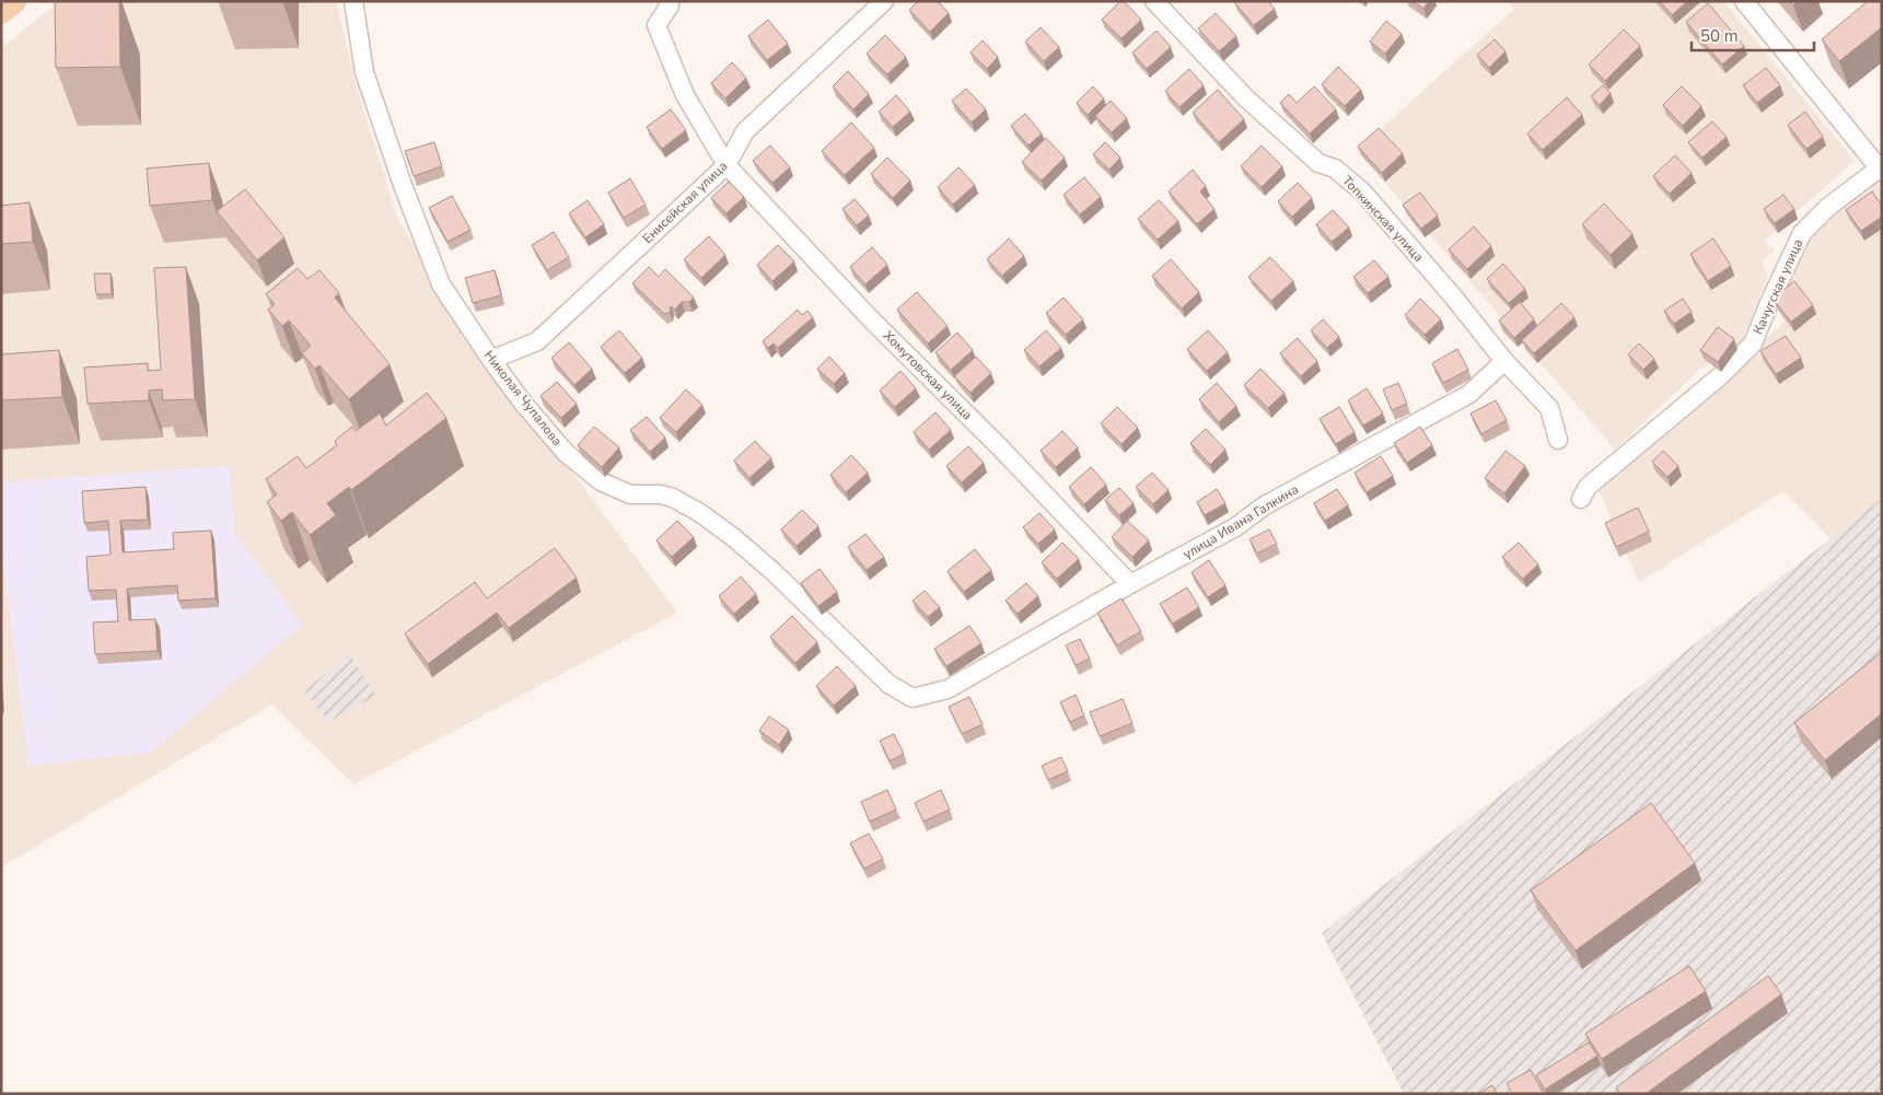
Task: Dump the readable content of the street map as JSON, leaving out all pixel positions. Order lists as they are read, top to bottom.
{
  "streets": {
    "street": [
      "Енисейская улица",
      "Топкинская улица",
      "Качугская улица",
      "Хомутовская улица",
      "Николая Чупалова",
      "улица Ивана Галкина"
    ]
  },
  "crossings": [
    ["Енисейская улица", "Хомутовская улица"],
    ["Енисейская улица", "Николая Чупалова"],
    ["Топкинская улица", "улица Ивана Галкина"],
    ["Хомутовская улица", "улица Ивана Галкина"],
    ["Николая Чупалова", "улица Ивана Галкина"]
  ],
  "scale_bar": "50 m"
}
